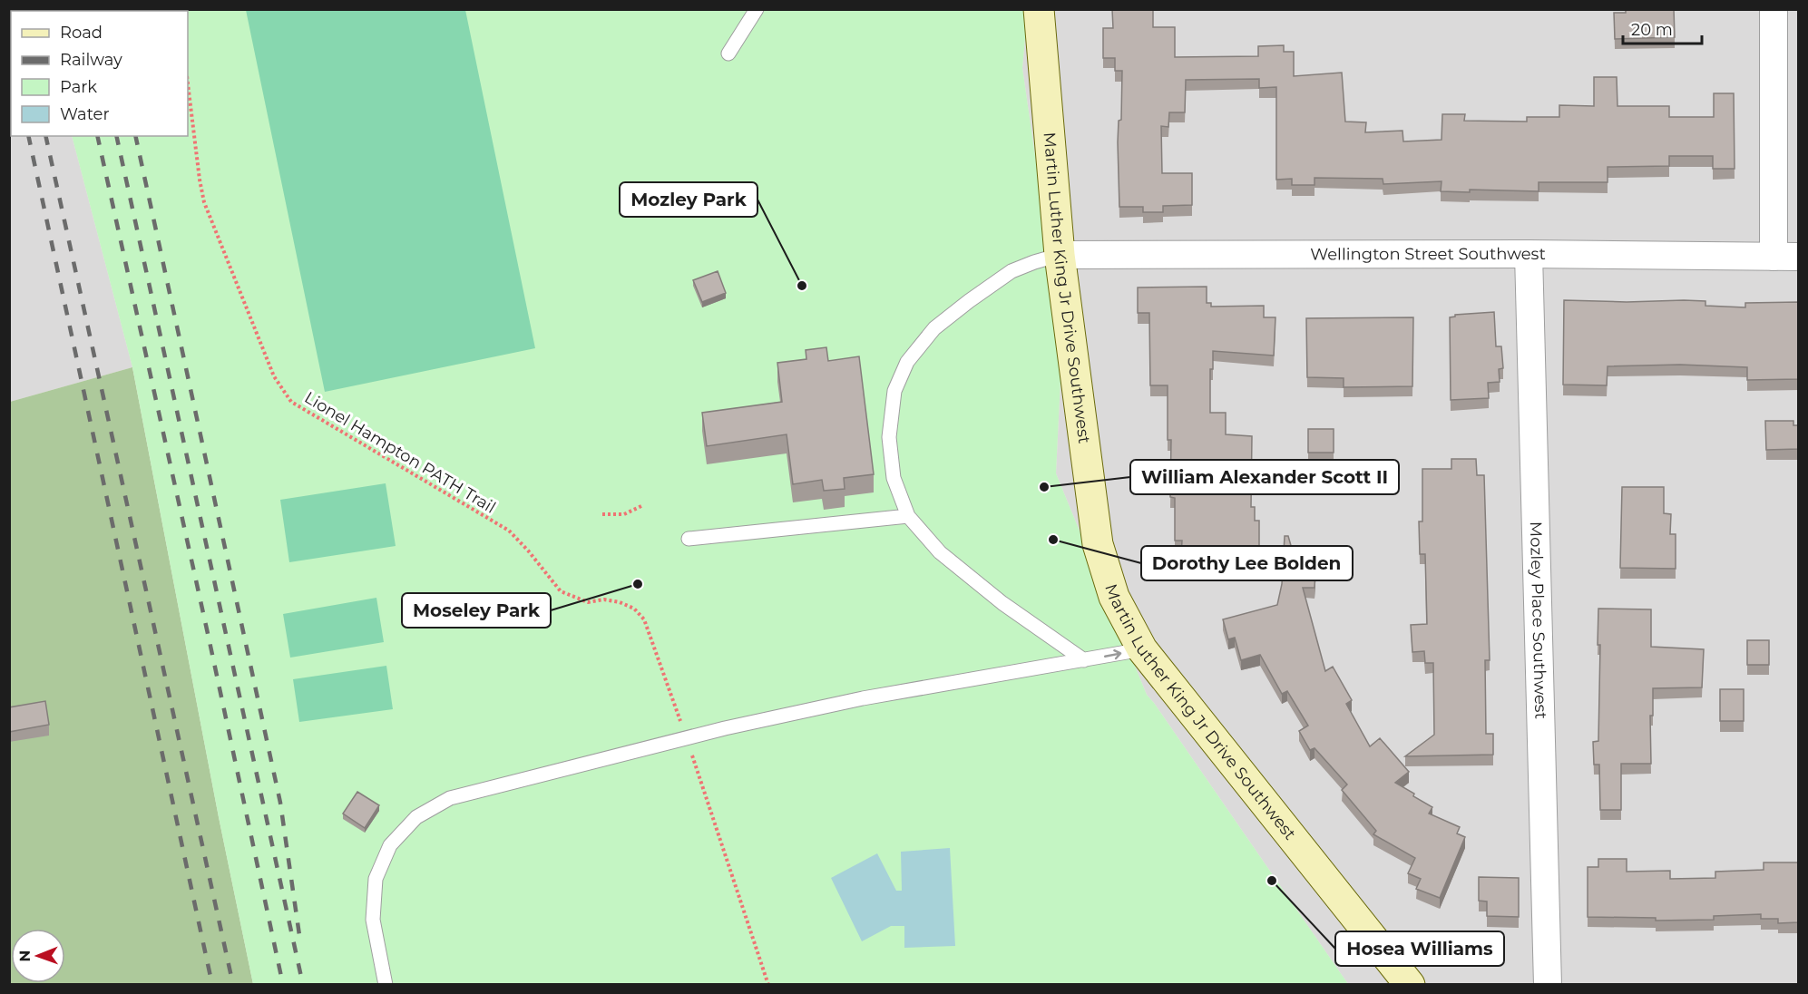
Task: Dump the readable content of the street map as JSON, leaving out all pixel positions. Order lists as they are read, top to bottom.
{
  "streets": {
    "main road": ["Martin Luther King Jr Drive Southwest"],
    "street": ["Wellington Street Southwest", "Mozley Place Southwest"],
    "path": ["Lionel Hampton PATH Trail"]
  },
  "crossings": [
    ["Wellington Street Southwest", "Martin Luther King Jr Drive Southwest"],
    ["Wellington Street Southwest", "Mozley Place Southwest"]
  ],
  "places": [
    "Mozley Park",
    "William Alexander Scott II",
    "Dorothy Lee Bolden",
    "Moseley Park",
    "Hosea Williams"
  ],
  "legend": [
    "Road",
    "Railway",
    "Park",
    "Water"
  ],
  "scale_bar": "20 m",
  "north": "left"
}
